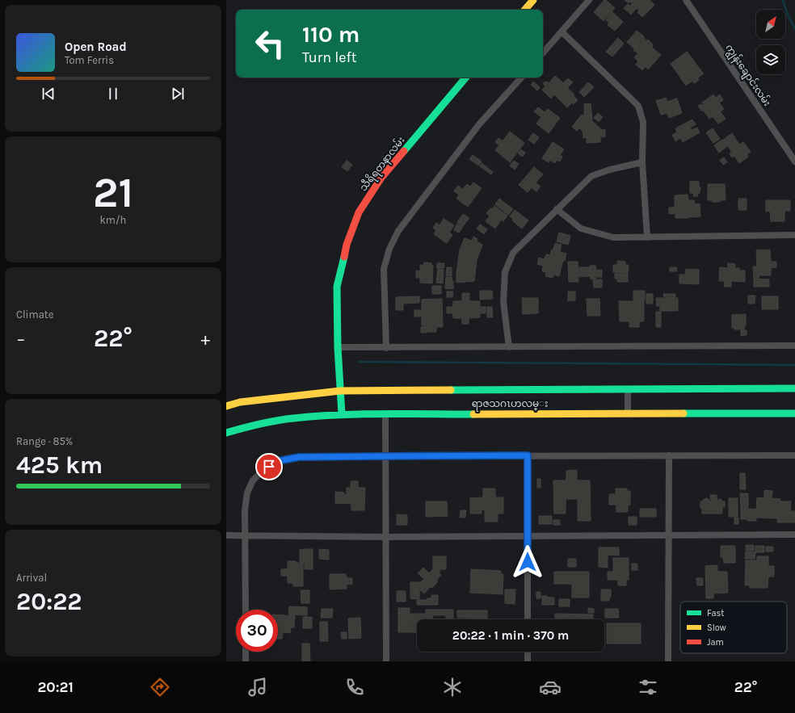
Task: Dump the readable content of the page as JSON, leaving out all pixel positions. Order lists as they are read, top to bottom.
{
  "streets": {
    "main road": ["သီရိရတနာလမ်း", "ရာဇသဂၤဟလမ္း"],
    "street": ["ကျွန်းချောင်းလမ်း"]
  },
  "crossings": [
    ["သီရိရတနာလမ်း", "ရာဇသဂၤဟလမ္း"]
  ],
  "legend": ["Fast", "Slow", "Jam"],
  "north": "top right",
  "page": {
    "turn": ["110 m", "Turn left"],
    "song": ["Open Road", "Tom Ferris"],
    "tile": [
      ["21", "km/h"],
      "Climate",
      ["Range · 85%", "425 km"],
      ["Arrival", "20:22"]
    ],
    "heat": ["−", "22°", "+"],
    "limit": "30",
    "trip": "20:22 · 1 min · 370 m",
    "tabs": ["20:21", "22°"]
  }
}
